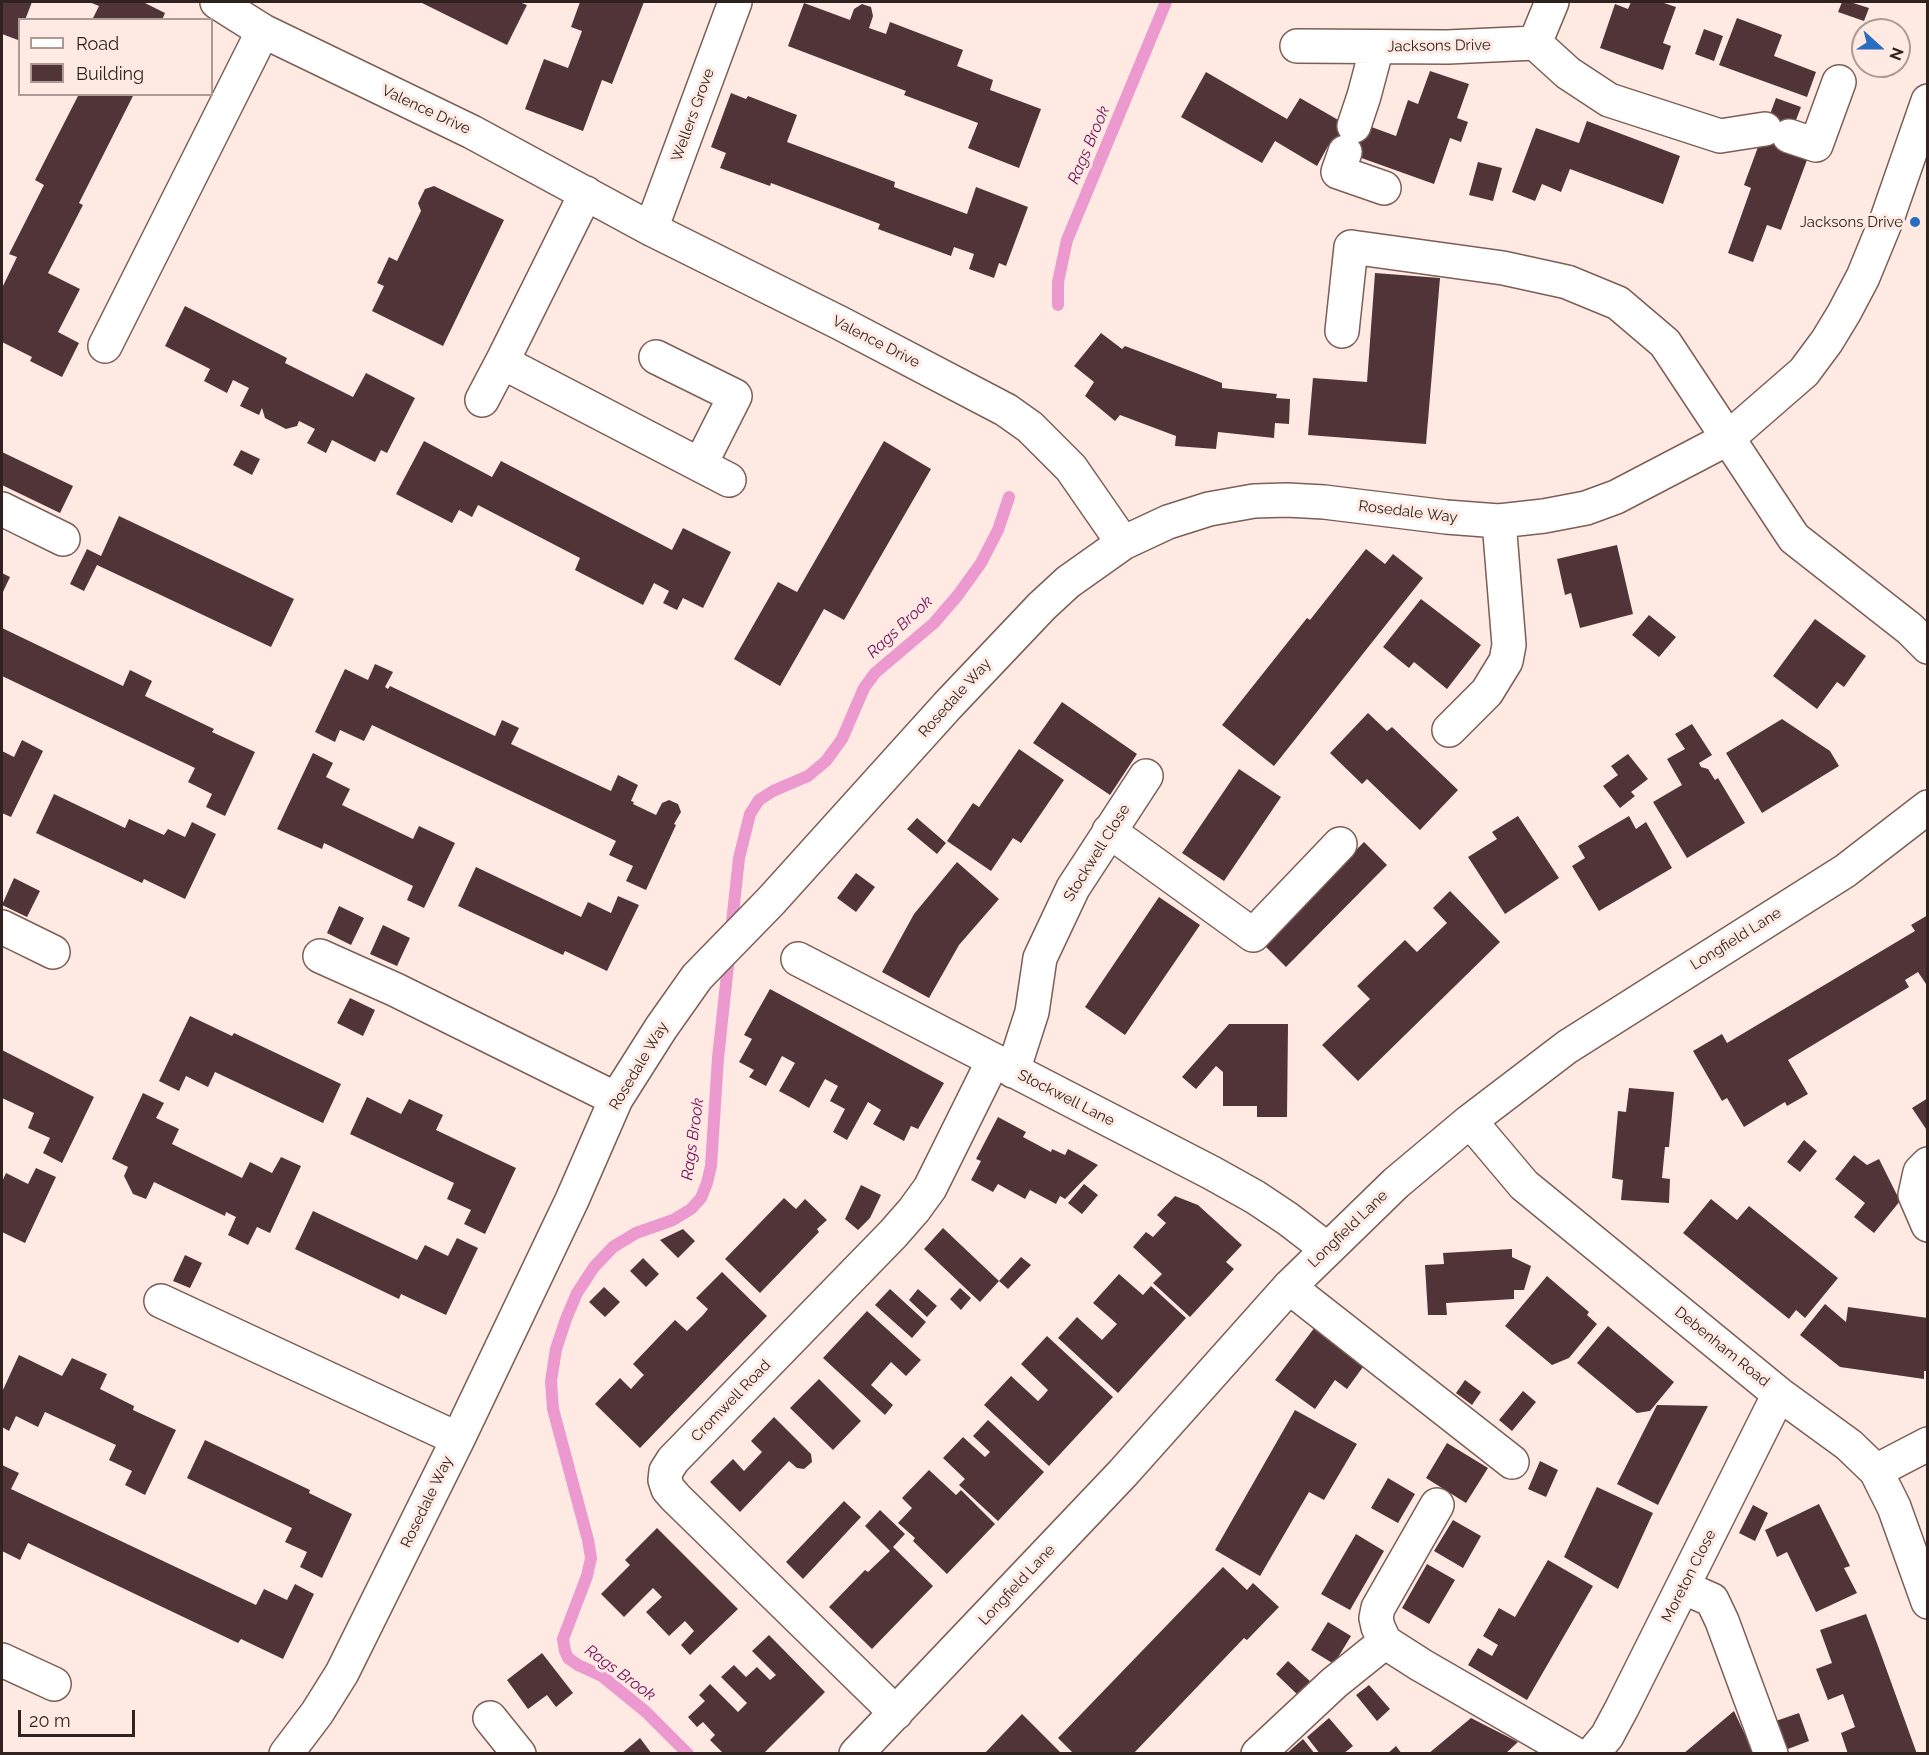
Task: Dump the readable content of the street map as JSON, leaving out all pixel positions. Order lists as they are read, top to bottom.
{
  "streets": {
    "street": [
      "Jacksons Drive",
      "Valence Drive",
      "Wellers Grove",
      "Rosedale Way",
      "Stockwell Close",
      "Longfield Lane",
      "Stockwell Lane",
      "Debenham Road",
      "Cromwell Road",
      "Moreton Close"
    ]
  },
  "crossings": [
    ["Valence Drive", "Wellers Grove"],
    ["Valence Drive", "Rosedale Way"],
    ["Stockwell Close", "Stockwell Lane"],
    ["Stockwell Close", "Cromwell Road"],
    ["Longfield Lane", "Stockwell Lane"],
    ["Longfield Lane", "Debenham Road"],
    ["Longfield Lane", "Cromwell Road"],
    ["Stockwell Lane", "Cromwell Road"],
    ["Debenham Road", "Moreton Close"]
  ],
  "water": ["Rags Brook"],
  "places": ["Jacksons Drive"],
  "legend": ["Road", "Building"],
  "scale_bar": "20 m",
  "north": "right"
}
